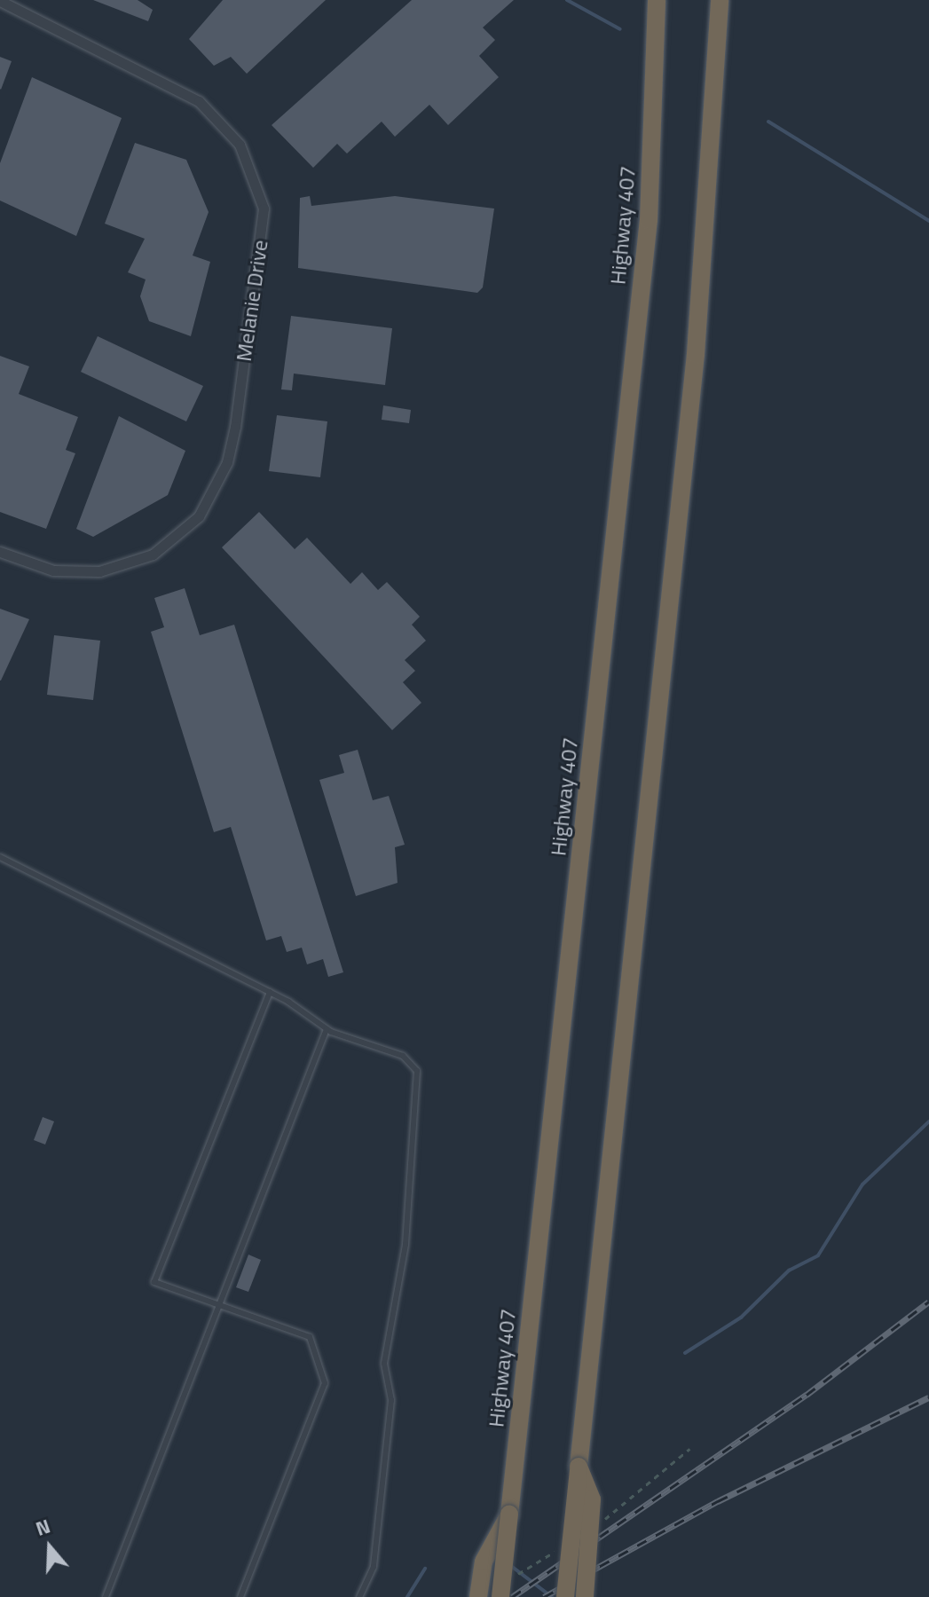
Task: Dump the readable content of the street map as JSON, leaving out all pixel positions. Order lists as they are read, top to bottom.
{
  "streets": {
    "highway": ["Highway 407"],
    "street": ["Melanie Drive"]
  },
  "north": "top"
}
